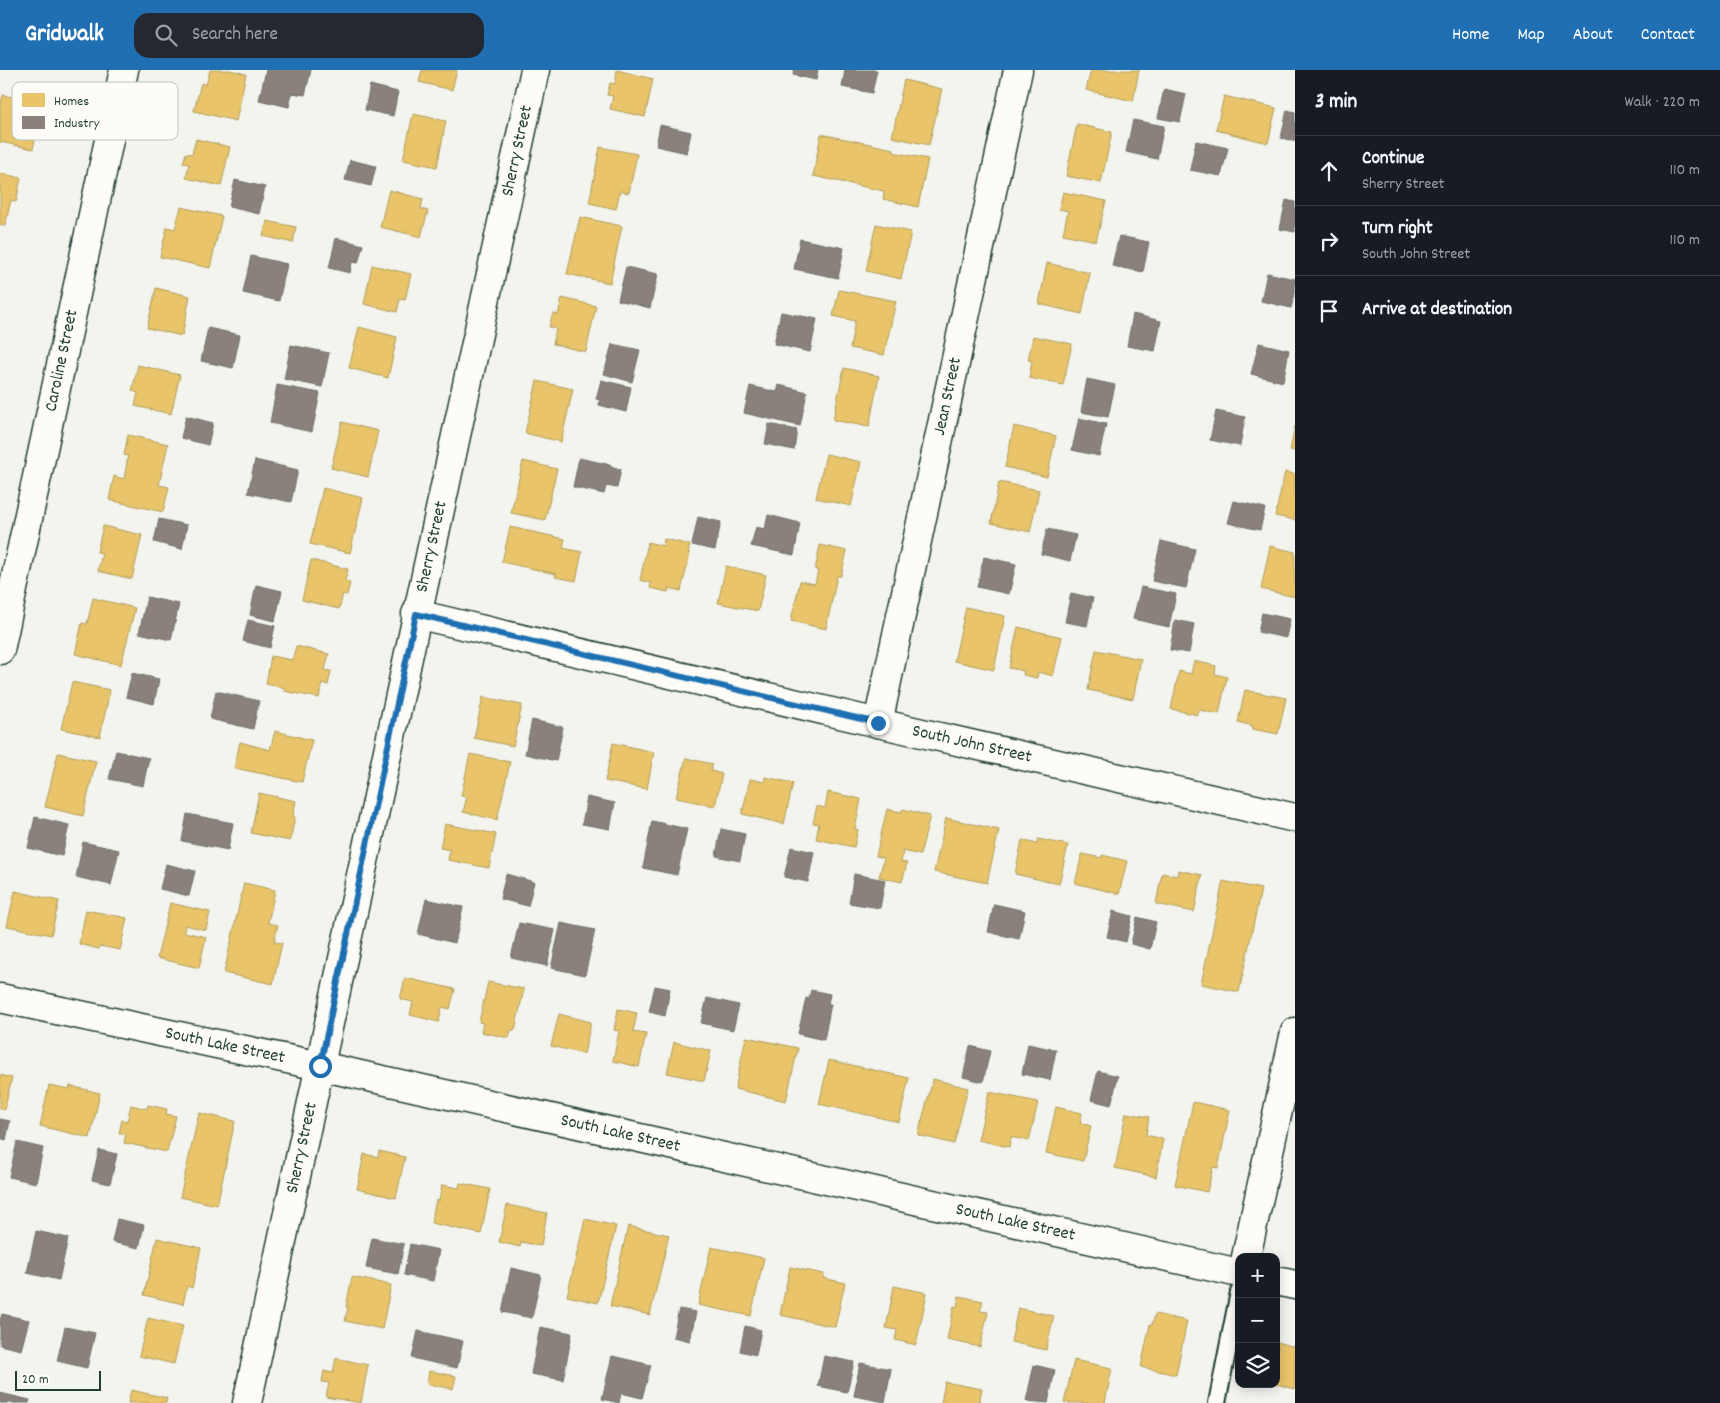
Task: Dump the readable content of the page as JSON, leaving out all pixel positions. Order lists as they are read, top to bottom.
{
  "streets": {
    "street": [
      "Sherry Street",
      "Caroline Street",
      "Jean Street",
      "South John Street",
      "South Lake Street"
    ]
  },
  "crossings": [
    ["Sherry Street", "South John Street"],
    ["Sherry Street", "South Lake Street"],
    ["Jean Street", "South John Street"]
  ],
  "legend": ["Homes", "Industry"],
  "scale_bar": "20 m",
  "page": {
    "header": "Gridwalk",
    "search": "Search here",
    "nav": [
      "Home",
      "Map",
      "About",
      "Contact"
    ],
    "heading": ["3 min", "Walk · 220 m"],
    "list": [
      ["Continue", "Sherry Street", "110 m"],
      ["Turn right", "South John Street", "110 m"],
      "Arrive at destination"
    ],
    "map_buttons": ["+", "−"],
    "scale": "20 m"
  }
}
